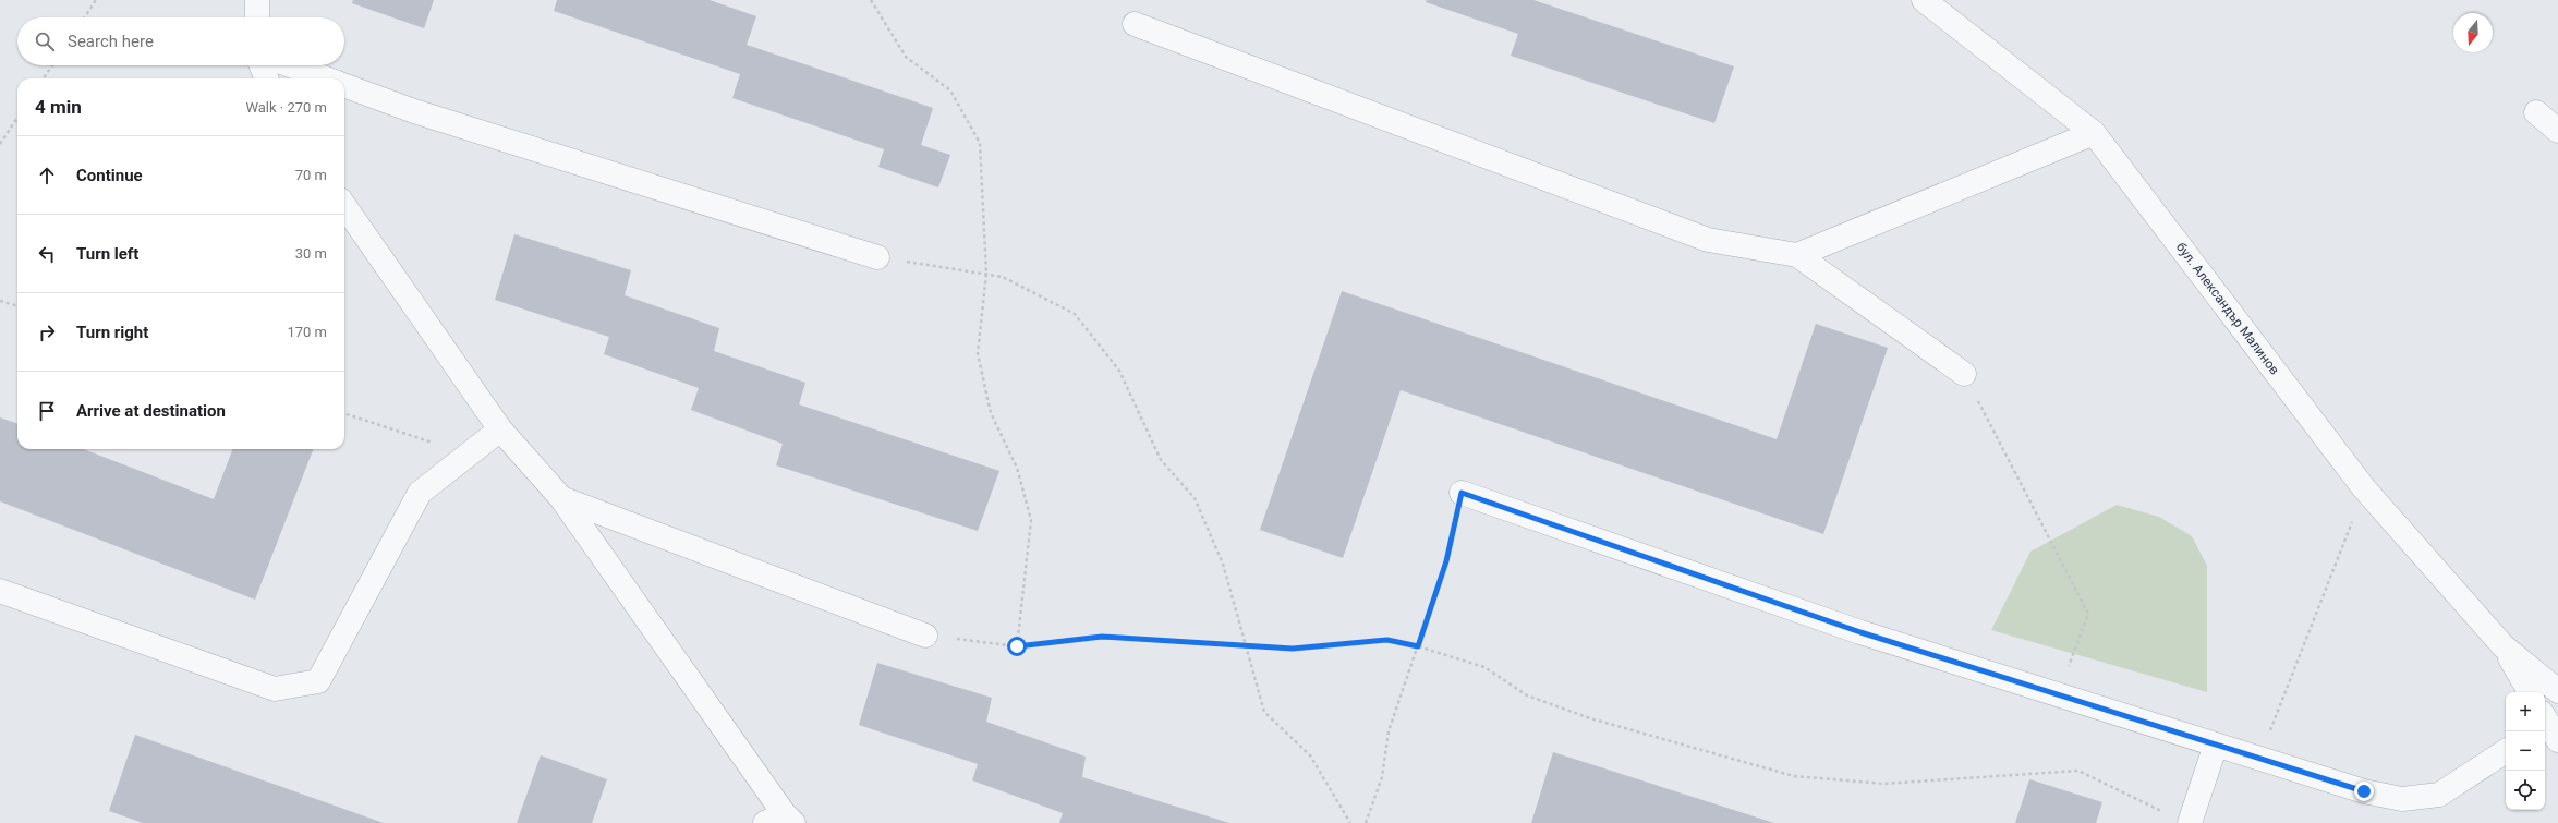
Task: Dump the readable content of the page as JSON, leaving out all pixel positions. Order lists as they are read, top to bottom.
{
  "streets": {
    "street": ["бул. Александър Малинов"]
  },
  "north": "bottom",
  "page": {
    "search": "Search here",
    "heading": ["4 min", "Walk · 270 m"],
    "list": [
      ["Continue", "70 m"],
      ["Turn left", "30 m"],
      ["Turn right", "170 m"],
      "Arrive at destination"
    ],
    "map_buttons": ["+", "−"]
  }
}
